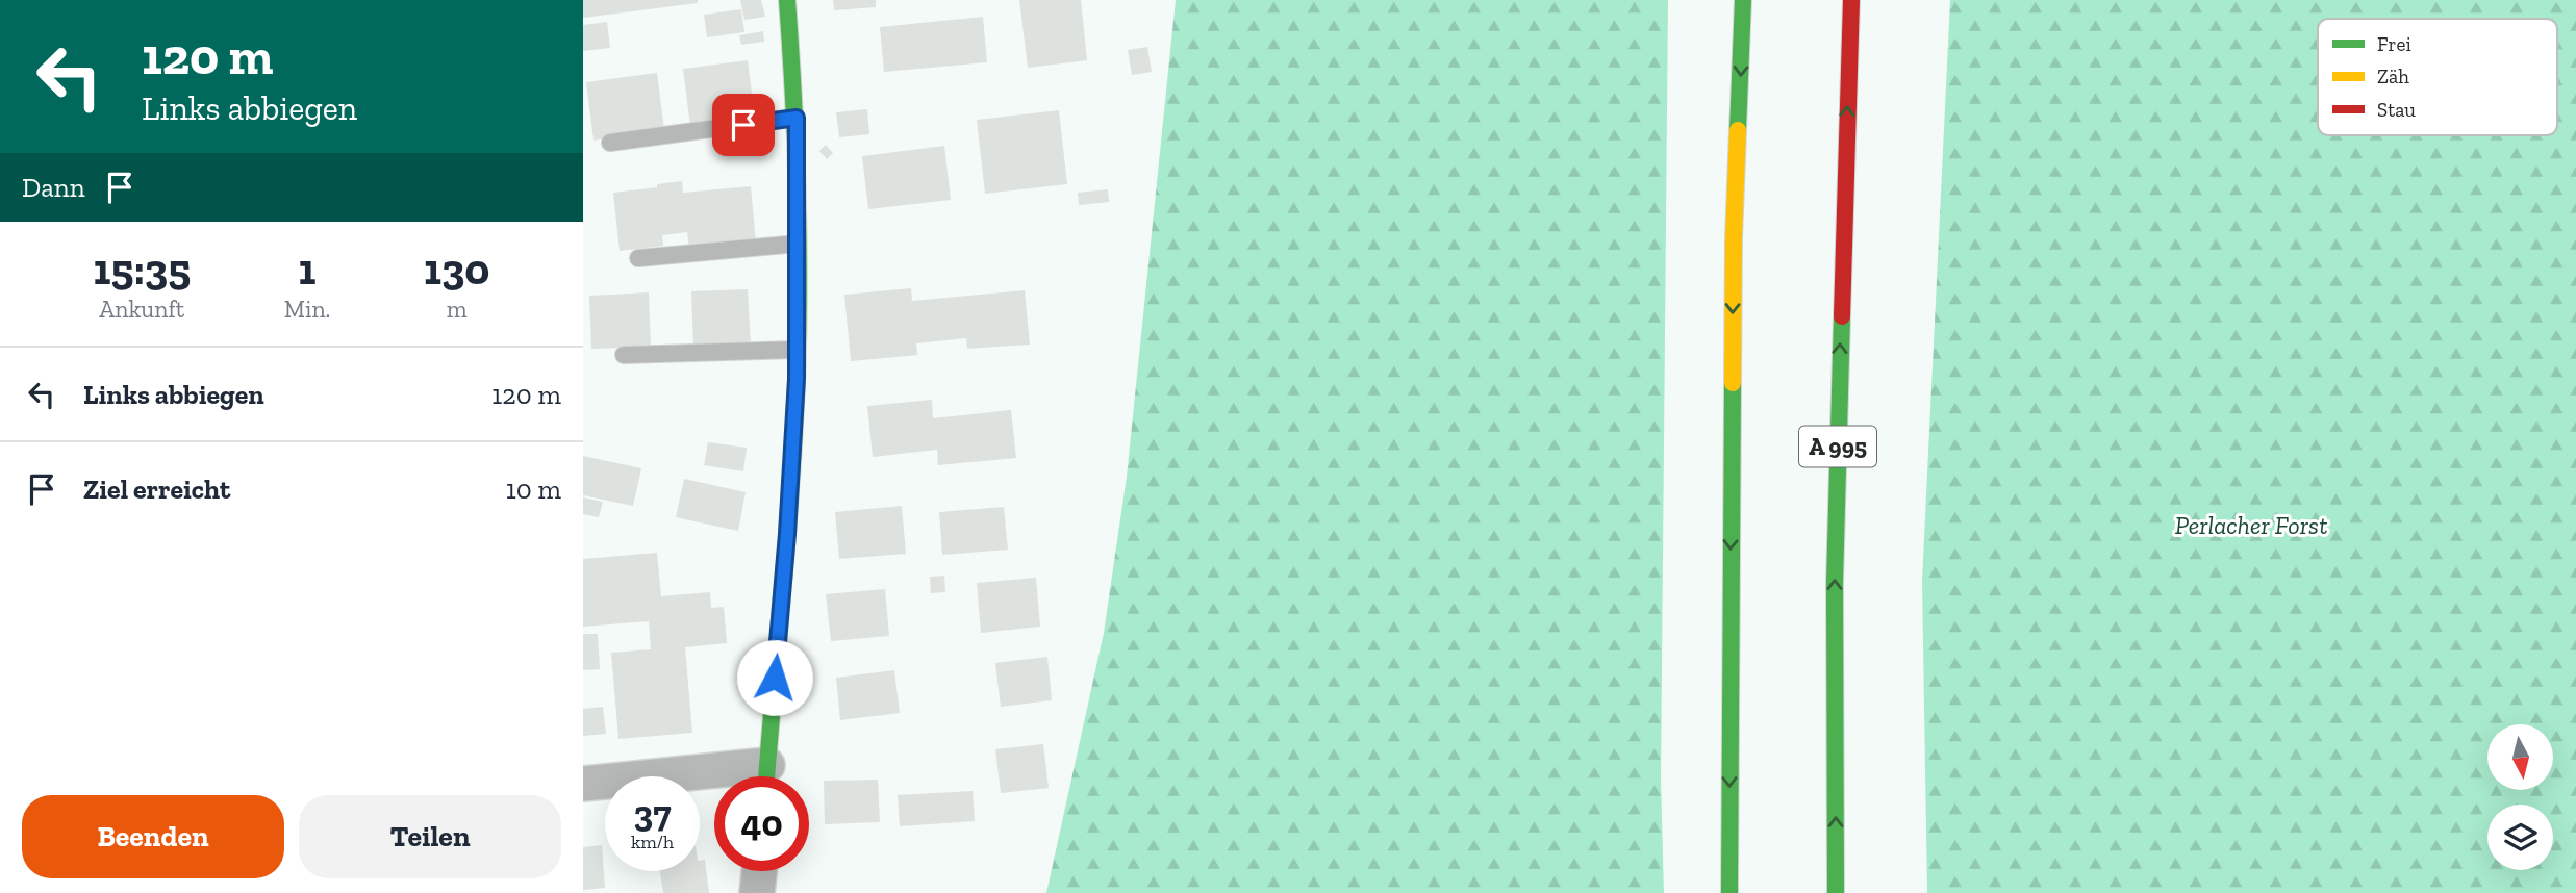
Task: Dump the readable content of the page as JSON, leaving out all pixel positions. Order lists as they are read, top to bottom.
{
  "streets": {
    "main road": ["A 995"]
  },
  "parks": ["Perlacher Forst"],
  "legend": ["Frei", "Zäh", "Stau"],
  "north": "bottom",
  "page": {
    "turn": ["120 m", "Links abbiegen"],
    "then": "Dann",
    "eta": [
      "15:35",
      "Ankunft",
      "1",
      "Min.",
      "130",
      "m"
    ],
    "list": [
      {
        "name": "Links abbiegen",
        "value": "120 m"
      },
      {
        "name": "Ziel erreicht",
        "value": "10 m"
      }
    ],
    "speed": "37 km/h",
    "limit": "40",
    "buttons": ["Beenden", "Teilen"]
  }
}
